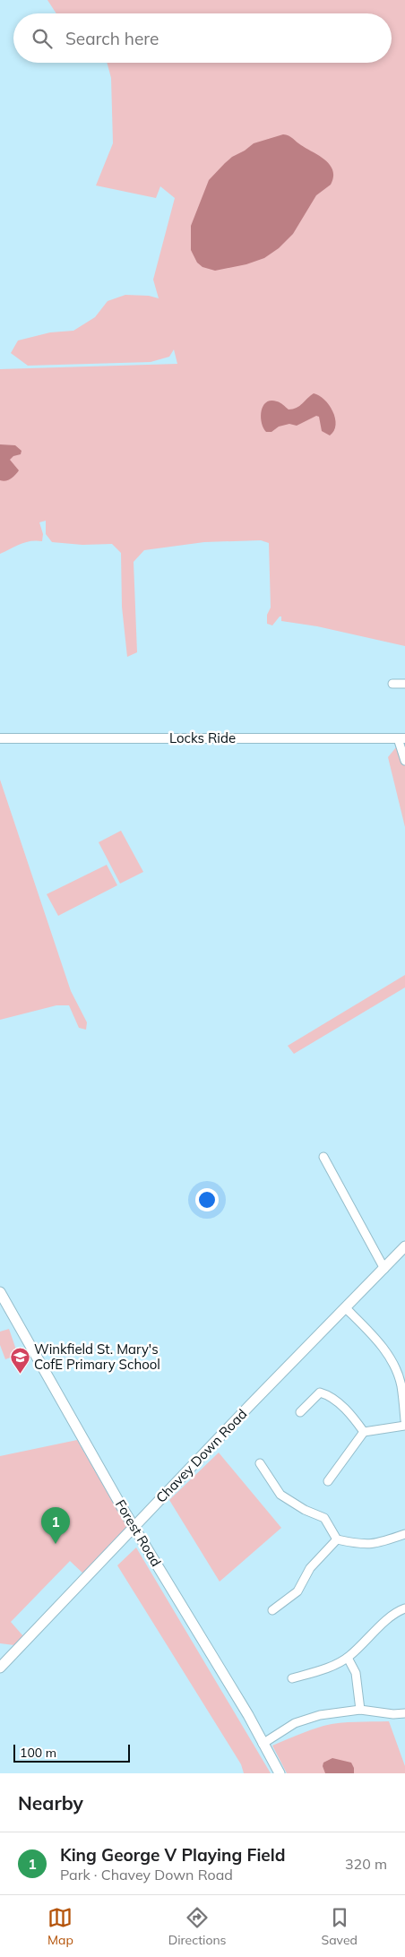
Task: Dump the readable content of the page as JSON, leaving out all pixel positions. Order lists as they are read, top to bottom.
{
  "streets": {
    "main road": ["Chavey Down Road", "Forest Road"],
    "street": ["Locks Ride"]
  },
  "crossings": [
    ["Chavey Down Road", "Forest Road"]
  ],
  "places": {
    "school or university": ["Winkfield St. Mary's CofE Primary School"]
  },
  "scale_bar": "100 m",
  "page": {
    "search": "Search here",
    "pins": "1",
    "scale": "100 m",
    "heading": "Nearby",
    "list": [
      {
        "mark": "1",
        "name": "King George V Playing Field",
        "note": "Park · Chavey Down Road",
        "value": "320 m"
      }
    ],
    "nav": ["Map", "Directions", "Saved"]
  }
}
